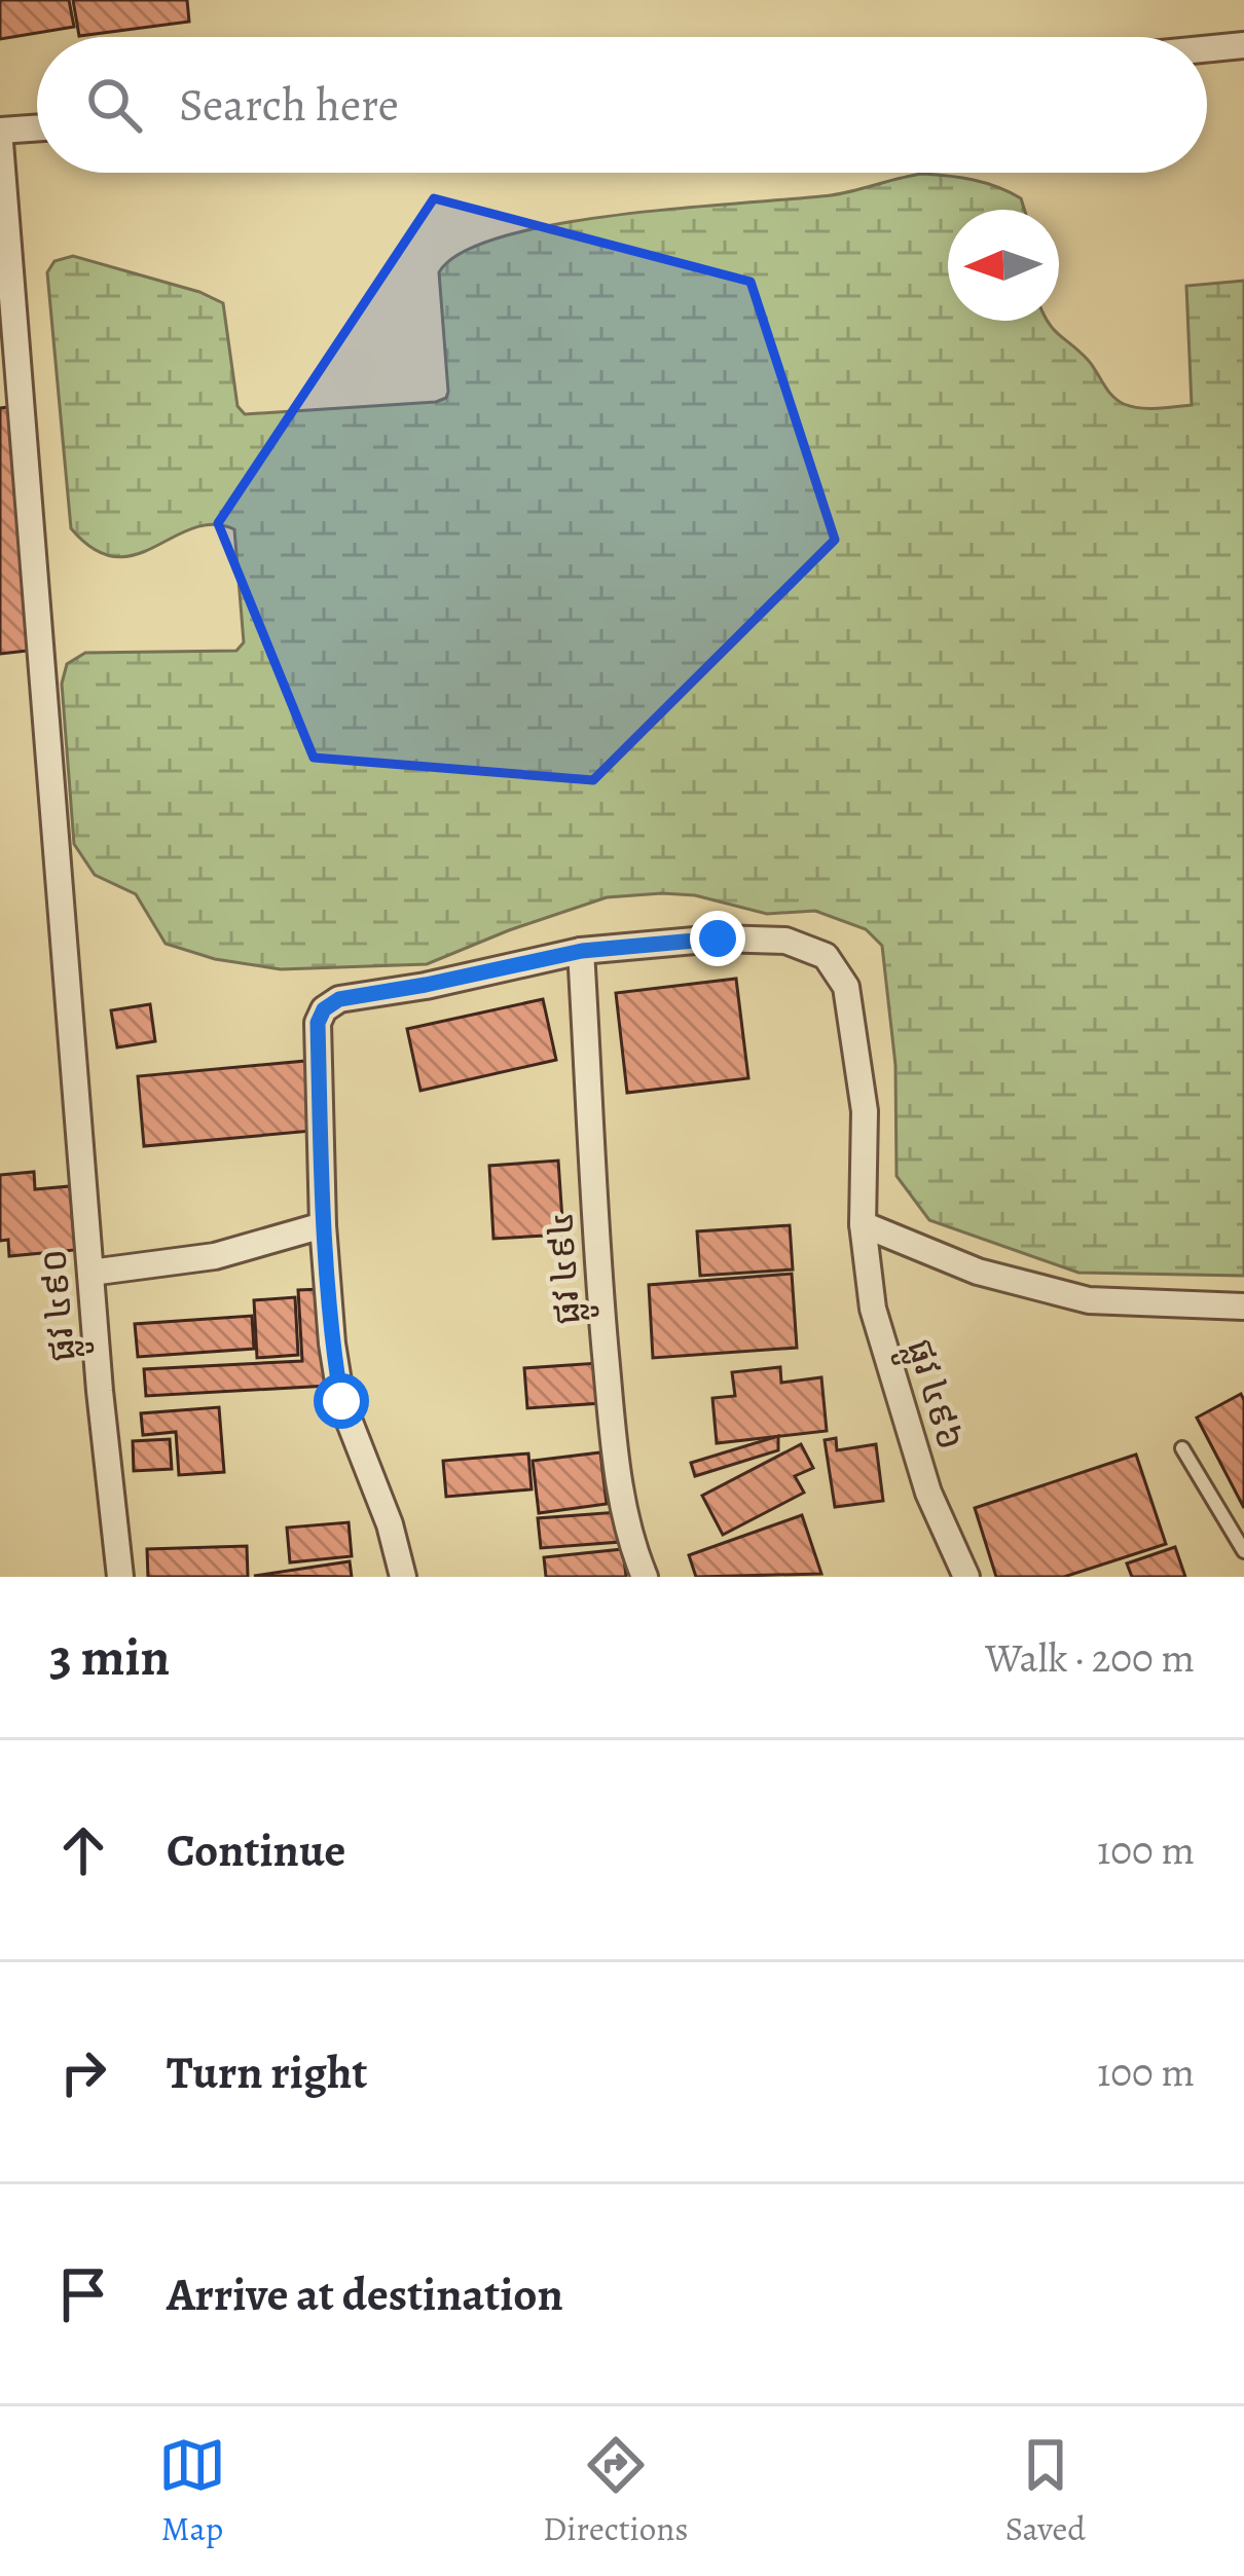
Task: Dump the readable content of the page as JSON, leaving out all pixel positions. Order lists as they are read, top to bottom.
{
  "streets": {
    "street": ["ផ្លូវ ៤៩៤", "ផ្លូវ ៤៩០", "ផ្លូវ ៤៩៦"]
  },
  "crossings": [
    ["ផ្លូវ ៤៩៤", "ផ្លូវ ៤៩៦"]
  ],
  "north": "left",
  "page": {
    "search": "Search here",
    "heading": ["3 min", "Walk · 200 m"],
    "list": [
      ["Continue", "100 m"],
      ["Turn right", "100 m"],
      "Arrive at destination"
    ],
    "nav": ["Map", "Directions", "Saved"]
  }
}
